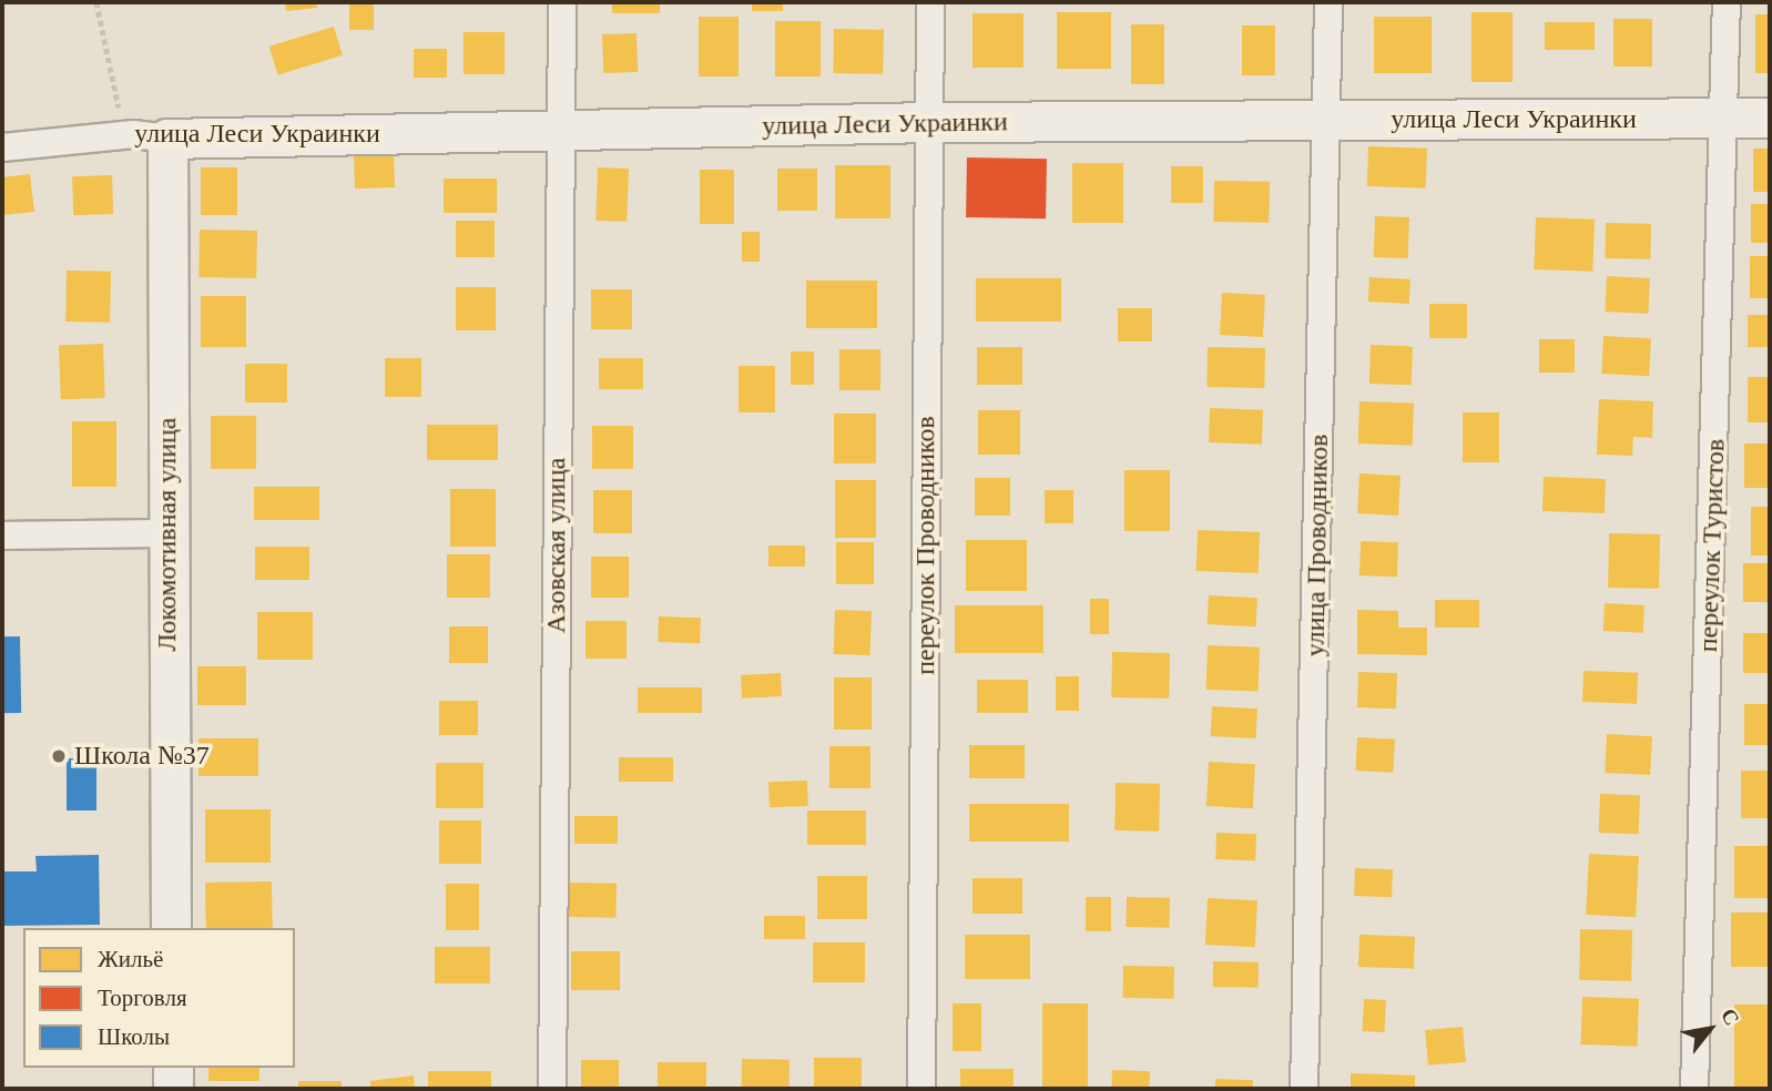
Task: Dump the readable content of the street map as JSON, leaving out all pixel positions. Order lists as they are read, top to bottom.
{
  "streets": {
    "main road": ["улица Леси Украинки", "Локомотивная улица"],
    "street": [
      "Азовская улица",
      "переулок Проводников",
      "улица Проводников",
      "переулок Туристов"
    ]
  },
  "crossings": [
    ["улица Леси Украинки", "Локомотивная улица"],
    ["улица Леси Украинки", "Азовская улица"],
    ["улица Леси Украинки", "переулок Проводников"],
    ["улица Леси Украинки", "улица Проводников"],
    ["улица Леси Украинки", "переулок Туристов"]
  ],
  "places": ["Школа №37"],
  "legend": ["Жильё", "Торговля", "Школы"],
  "north": "top right"
}
